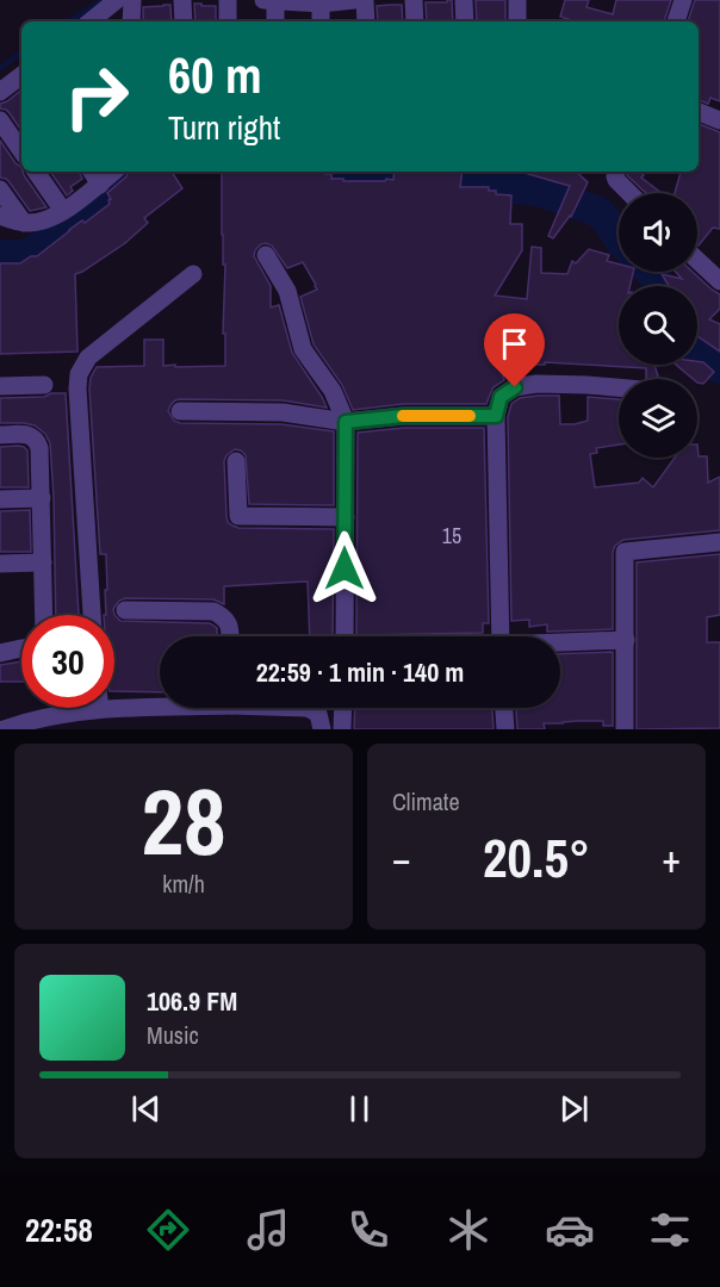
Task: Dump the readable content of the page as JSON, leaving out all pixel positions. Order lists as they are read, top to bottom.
{
  "house_numbers": ["15"],
  "page": {
    "turn": ["60 m", "Turn right"],
    "limit": "30",
    "trip": "22:59 · 1 min · 140 m",
    "tile": [
      ["28", "km/h"],
      "Climate"
    ],
    "heat": ["−", "20.5°", "+"],
    "song": ["106.9 FM", "Music"],
    "tabs": "22:58"
  }
}
